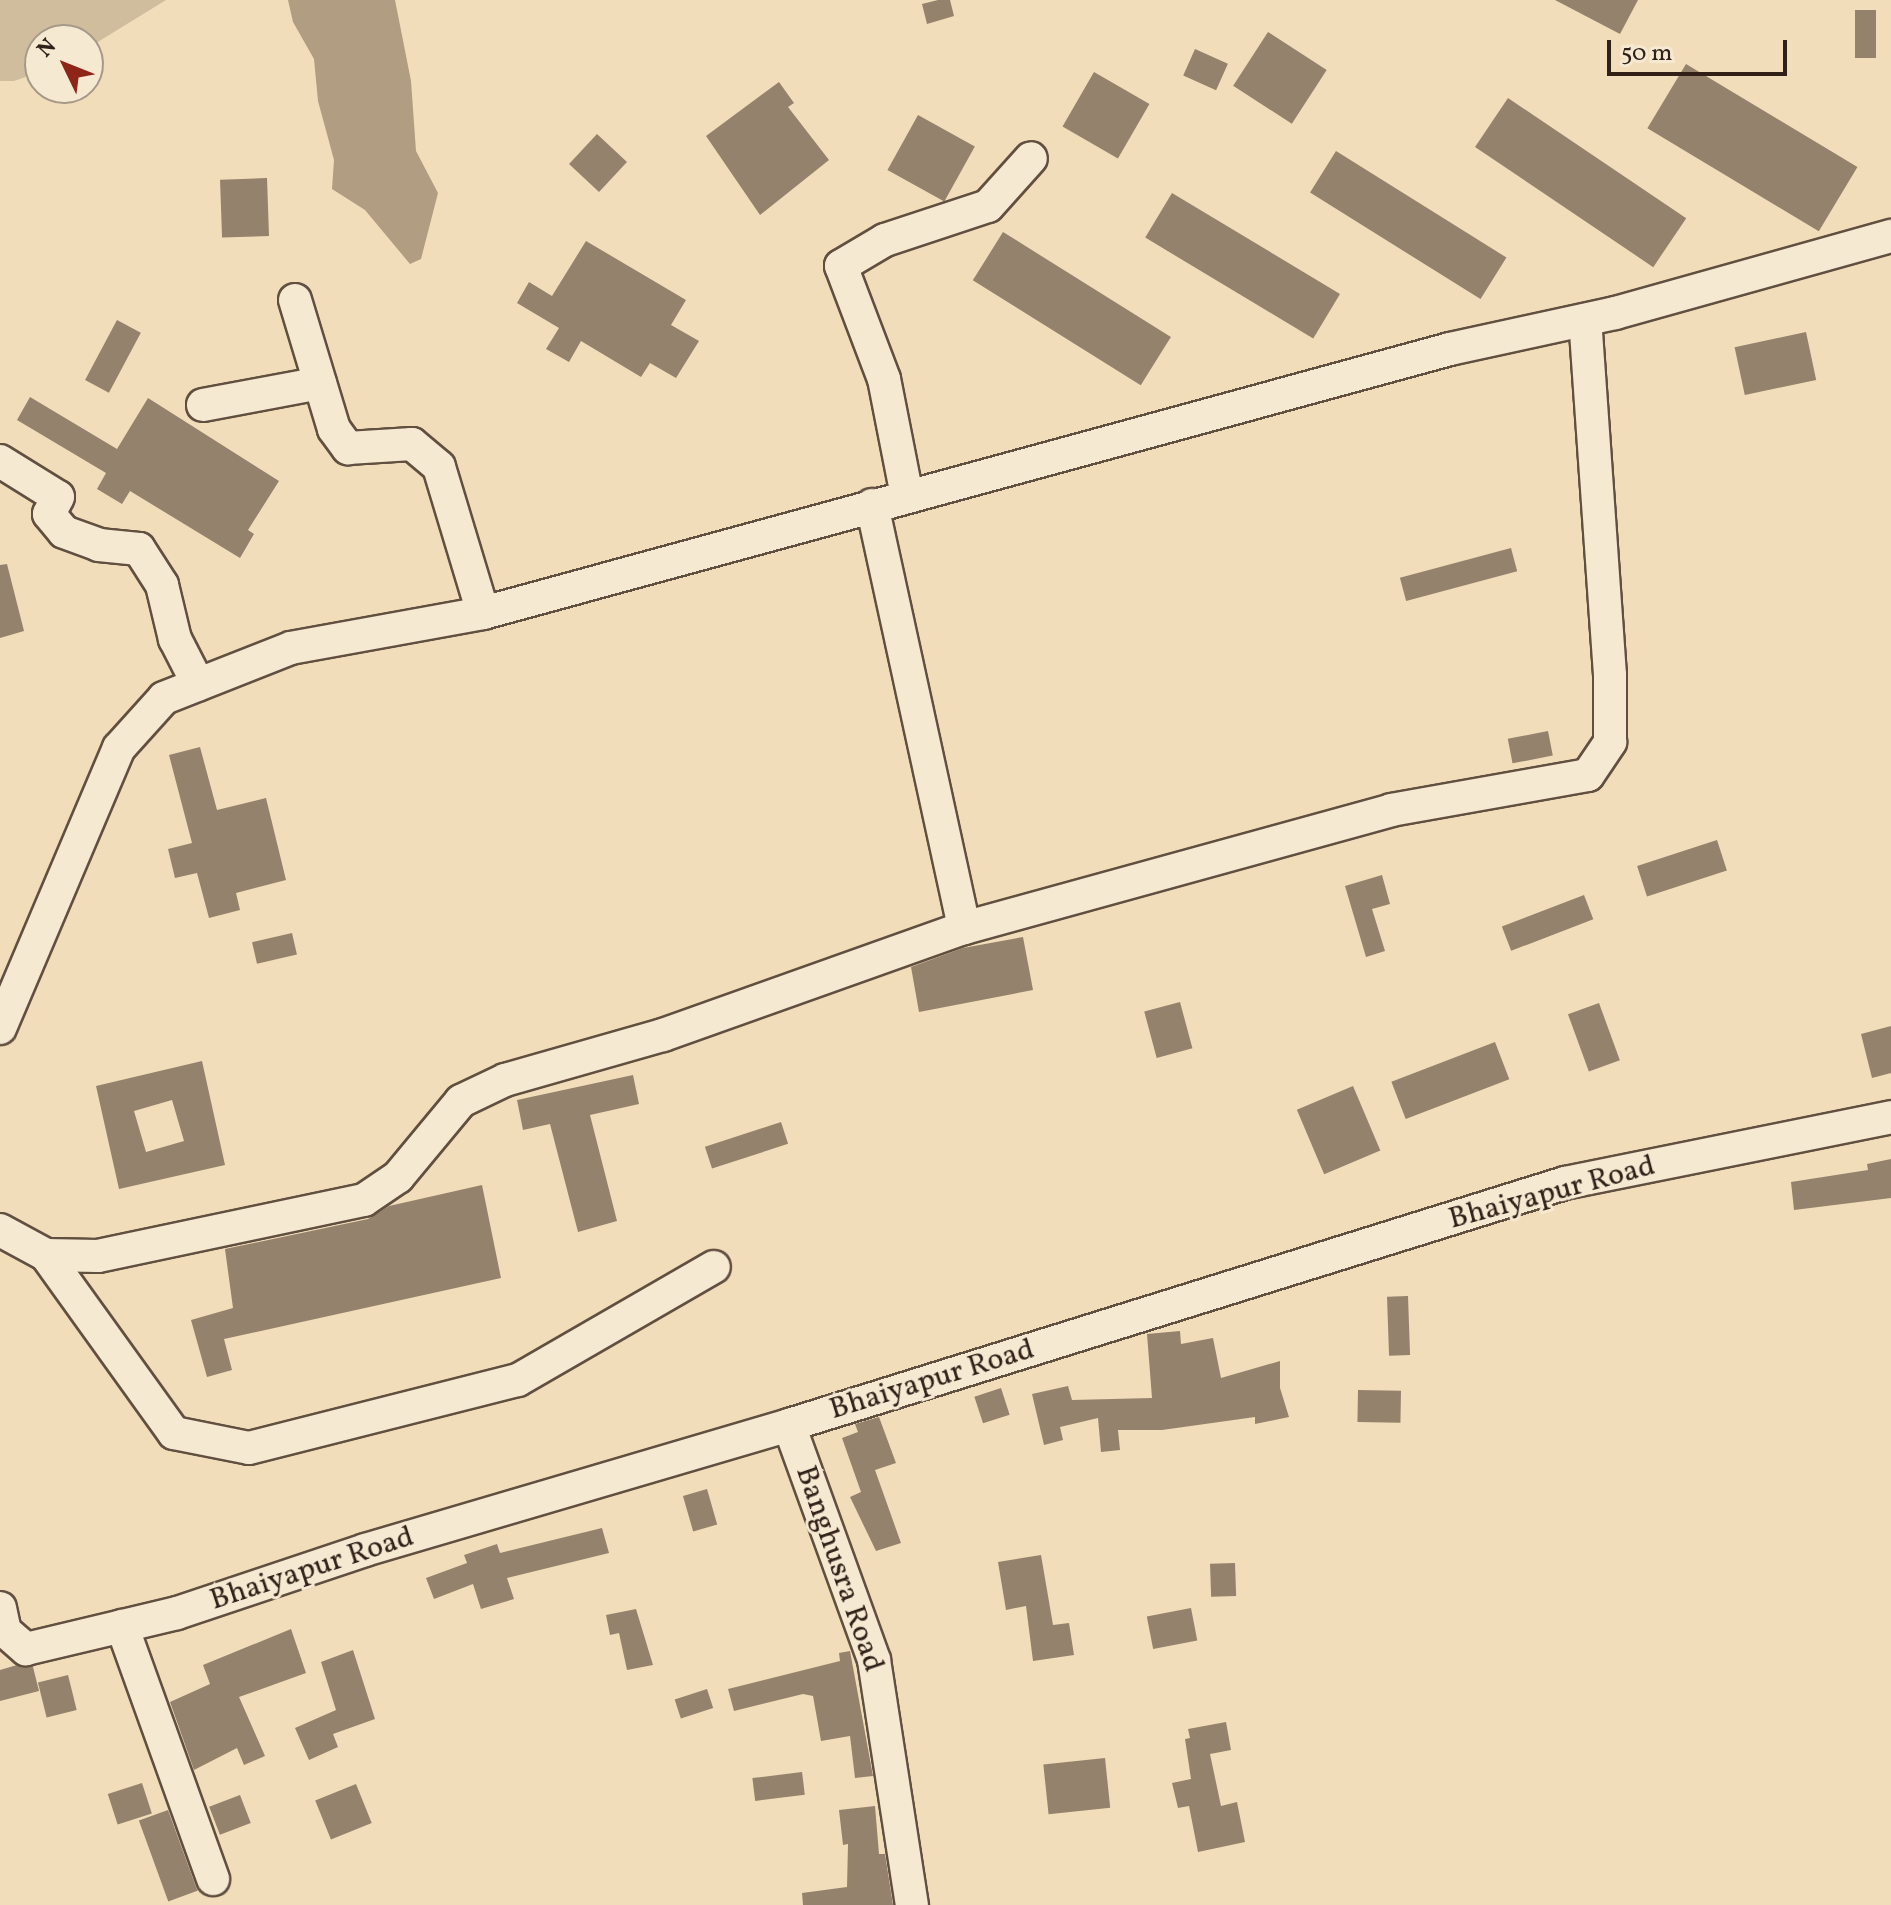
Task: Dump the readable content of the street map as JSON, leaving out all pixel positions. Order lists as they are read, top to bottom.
{
  "streets": {
    "street": ["Bhaiyapur Road", "Banghusra Road"]
  },
  "crossings": [
    ["Bhaiyapur Road", "Banghusra Road"]
  ],
  "scale_bar": "50 m",
  "north": "top left"
}
